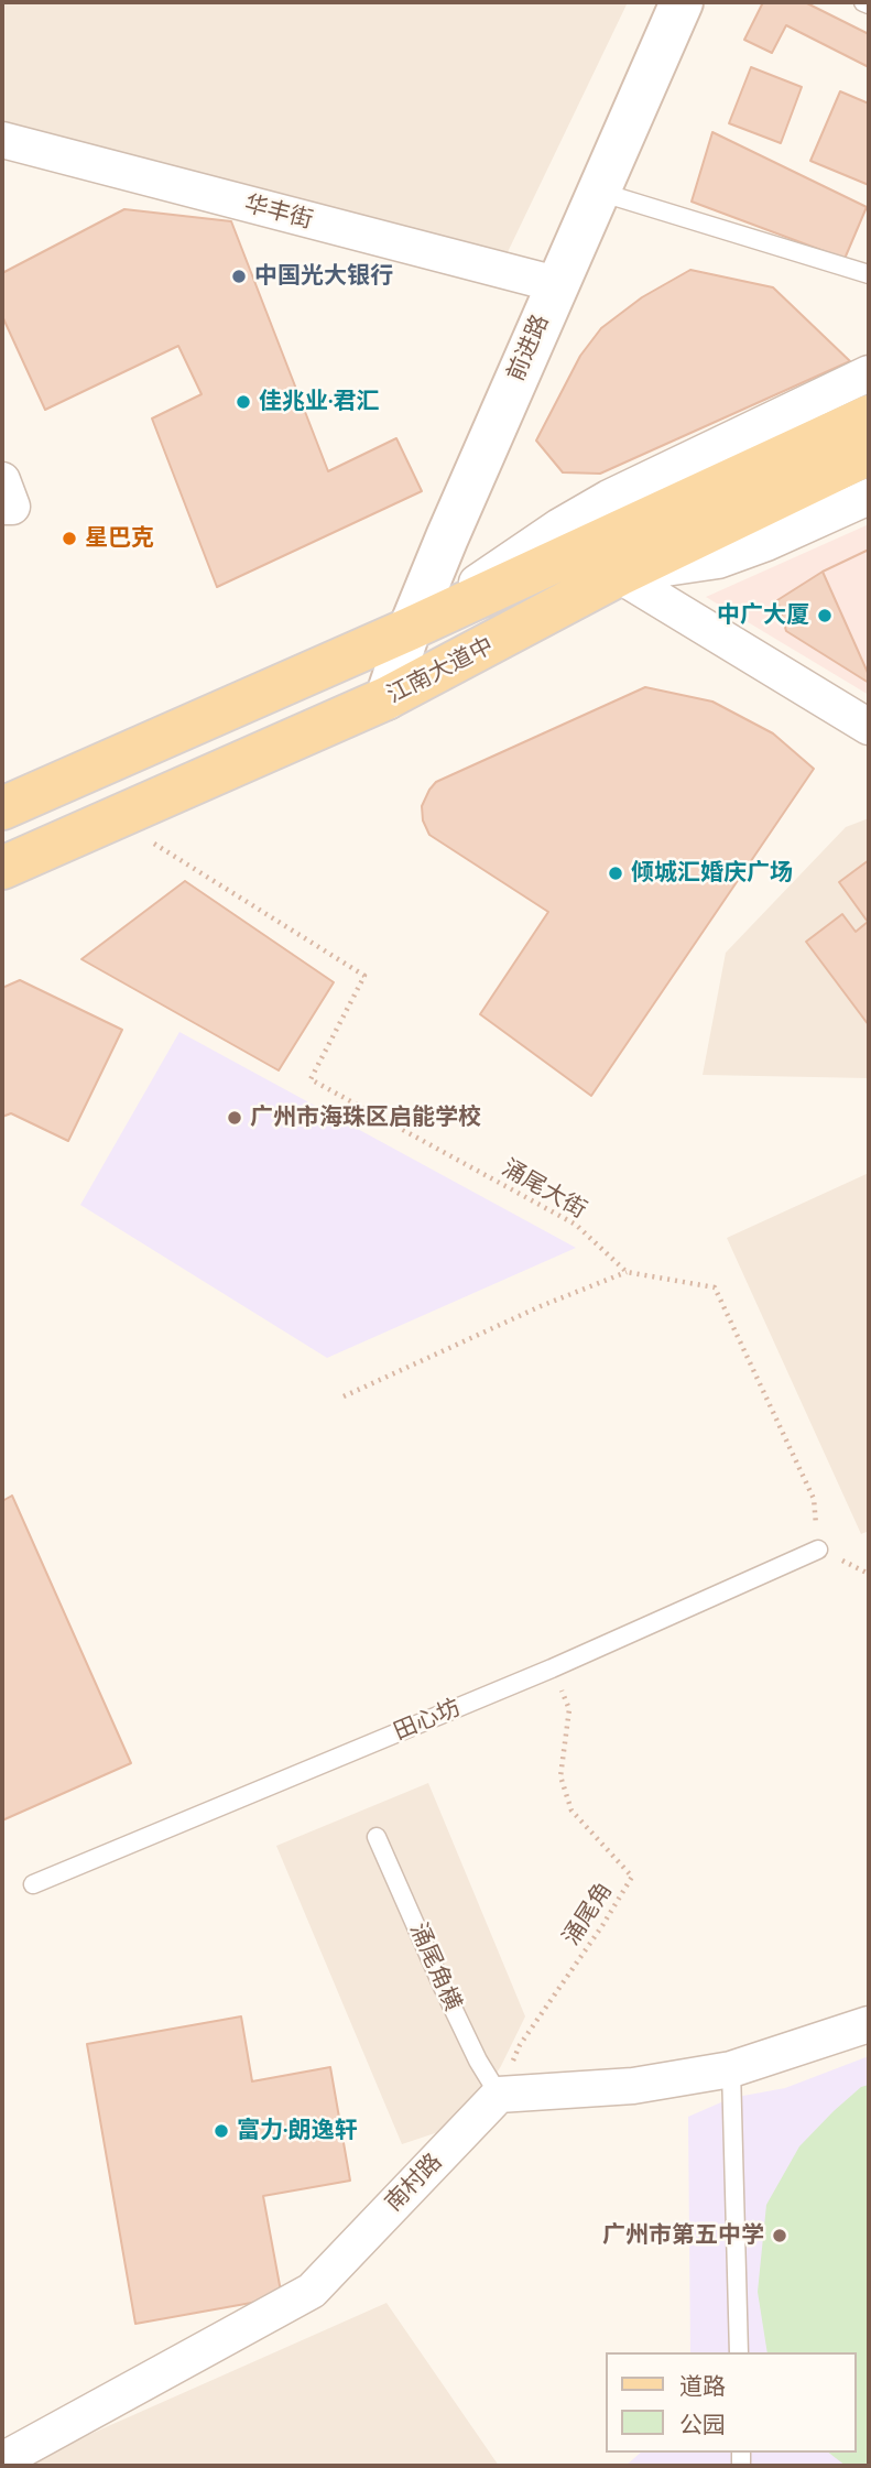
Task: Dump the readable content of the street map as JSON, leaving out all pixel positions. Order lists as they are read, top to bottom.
{
  "streets": {
    "main road": ["前进路", "江南大道中"],
    "street": ["华丰街", "南村路"],
    "lane": ["田心坊", "涌尾角横"],
    "path": ["涌尾大街", "涌尾角"]
  },
  "crossings": [
    ["华丰街", "前进路"],
    ["前进路", "江南大道中"],
    ["江南大道中", "涌尾大街"],
    ["田心坊", "涌尾角"],
    ["涌尾角", "涌尾角横"],
    ["涌尾角", "南村路"],
    ["涌尾角横", "南村路"]
  ],
  "places": [
    "中国光大银行",
    "佳兆业·君汇",
    "星巴克",
    "中广大厦",
    "倾城汇婚庆广场",
    "广州市海珠区启能学校",
    "富力·朗逸轩",
    "广州市第五中学"
  ],
  "legend": ["道路", "公园"]
}
